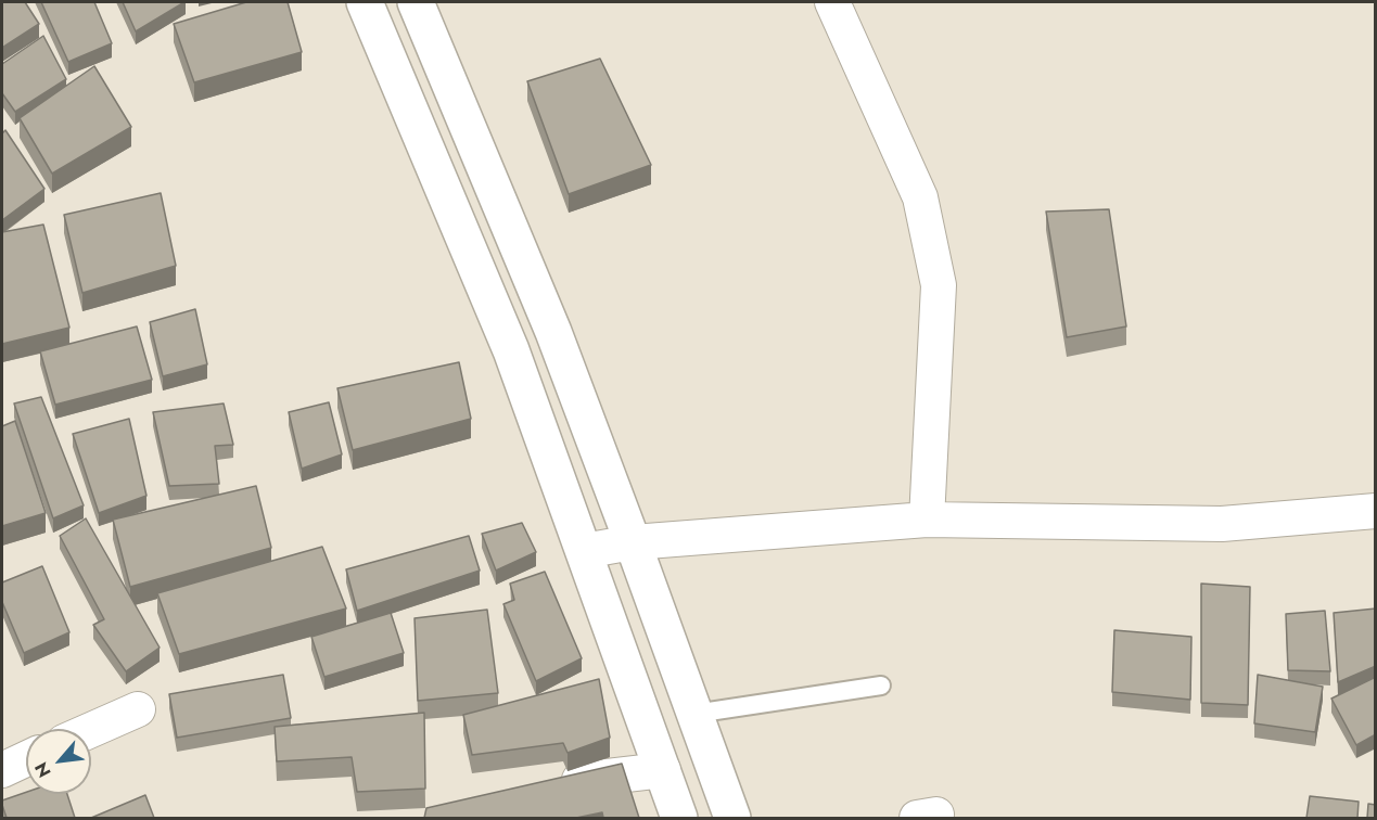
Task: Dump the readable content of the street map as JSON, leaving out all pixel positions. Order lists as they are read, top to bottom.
{
  "north": "bottom left"
}
